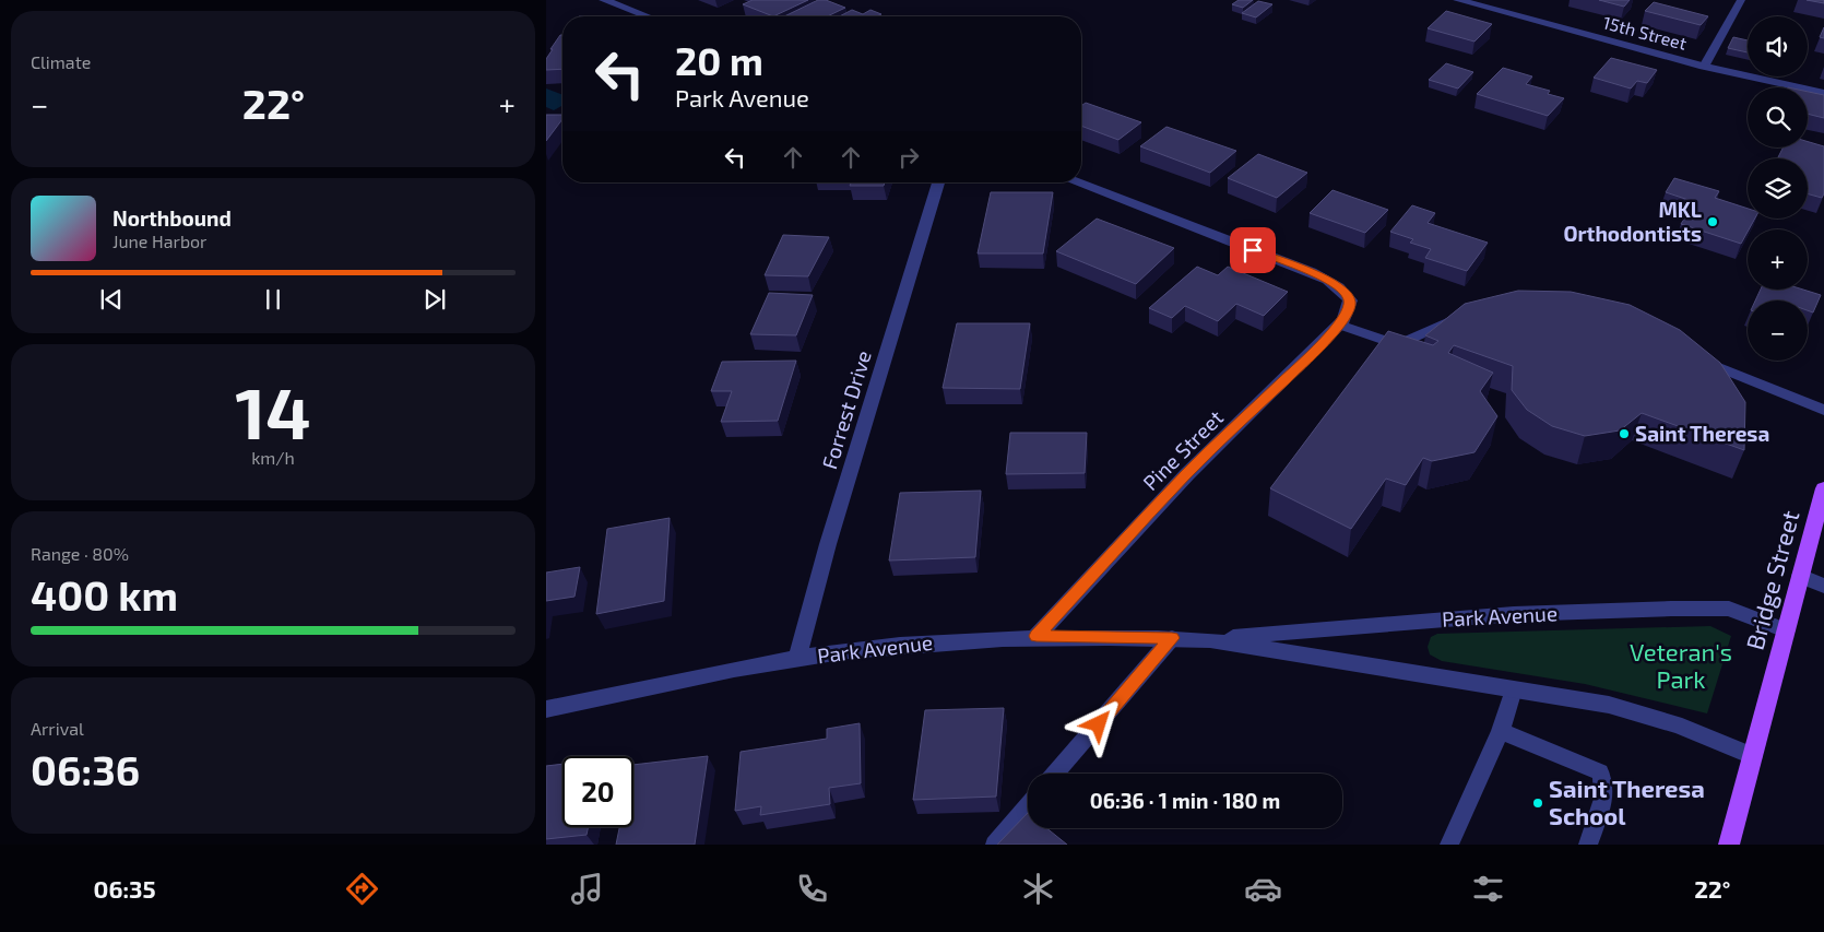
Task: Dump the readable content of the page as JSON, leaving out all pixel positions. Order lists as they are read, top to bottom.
{
  "streets": {
    "main road": ["Bridge Street"],
    "street": [
      "15th Street",
      "Forrest Drive",
      "Pine Street",
      "Park Avenue"
    ]
  },
  "crossings": [
    ["Forrest Drive", "Park Avenue"],
    ["Pine Street", "Park Avenue"],
    ["Bridge Street", "Park Avenue"]
  ],
  "parks": ["Veteran's Park"],
  "places": ["MKL Orthodontists", "Saint Theresa", "Saint Theresa School"],
  "page": {
    "tile": [
      "Climate",
      ["14", "km/h"],
      ["Range · 80%", "400 km"],
      ["Arrival", "06:36"]
    ],
    "map_buttons": ["+", "−"],
    "turn": ["20 m", "Park Avenue"],
    "heat": ["−", "22°", "+"],
    "song": ["Northbound", "June Harbor"],
    "limit": "20",
    "trip": "06:36 · 1 min · 180 m",
    "tabs": ["06:35", "22°"]
  }
}
